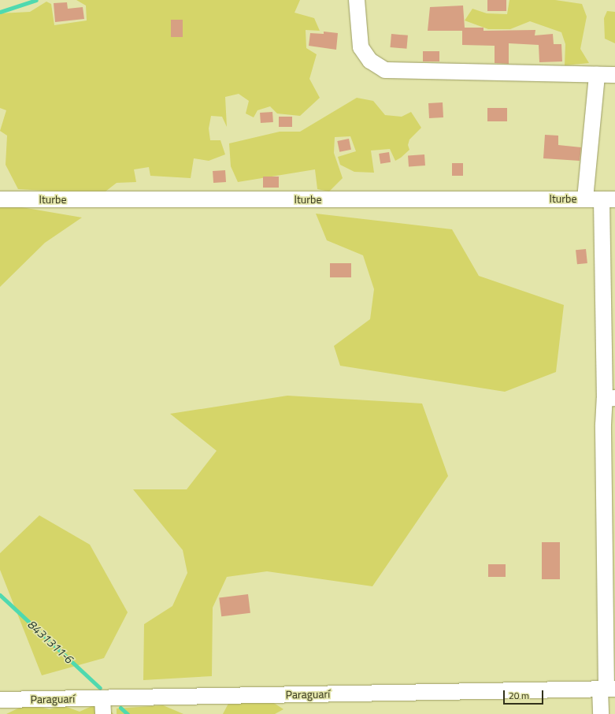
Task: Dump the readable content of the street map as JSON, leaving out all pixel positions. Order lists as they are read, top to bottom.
{
  "streets": {
    "street": ["Iturbe", "Paraguarí"]
  },
  "water": ["8431311-6"],
  "scale_bar": "20 m"
}
